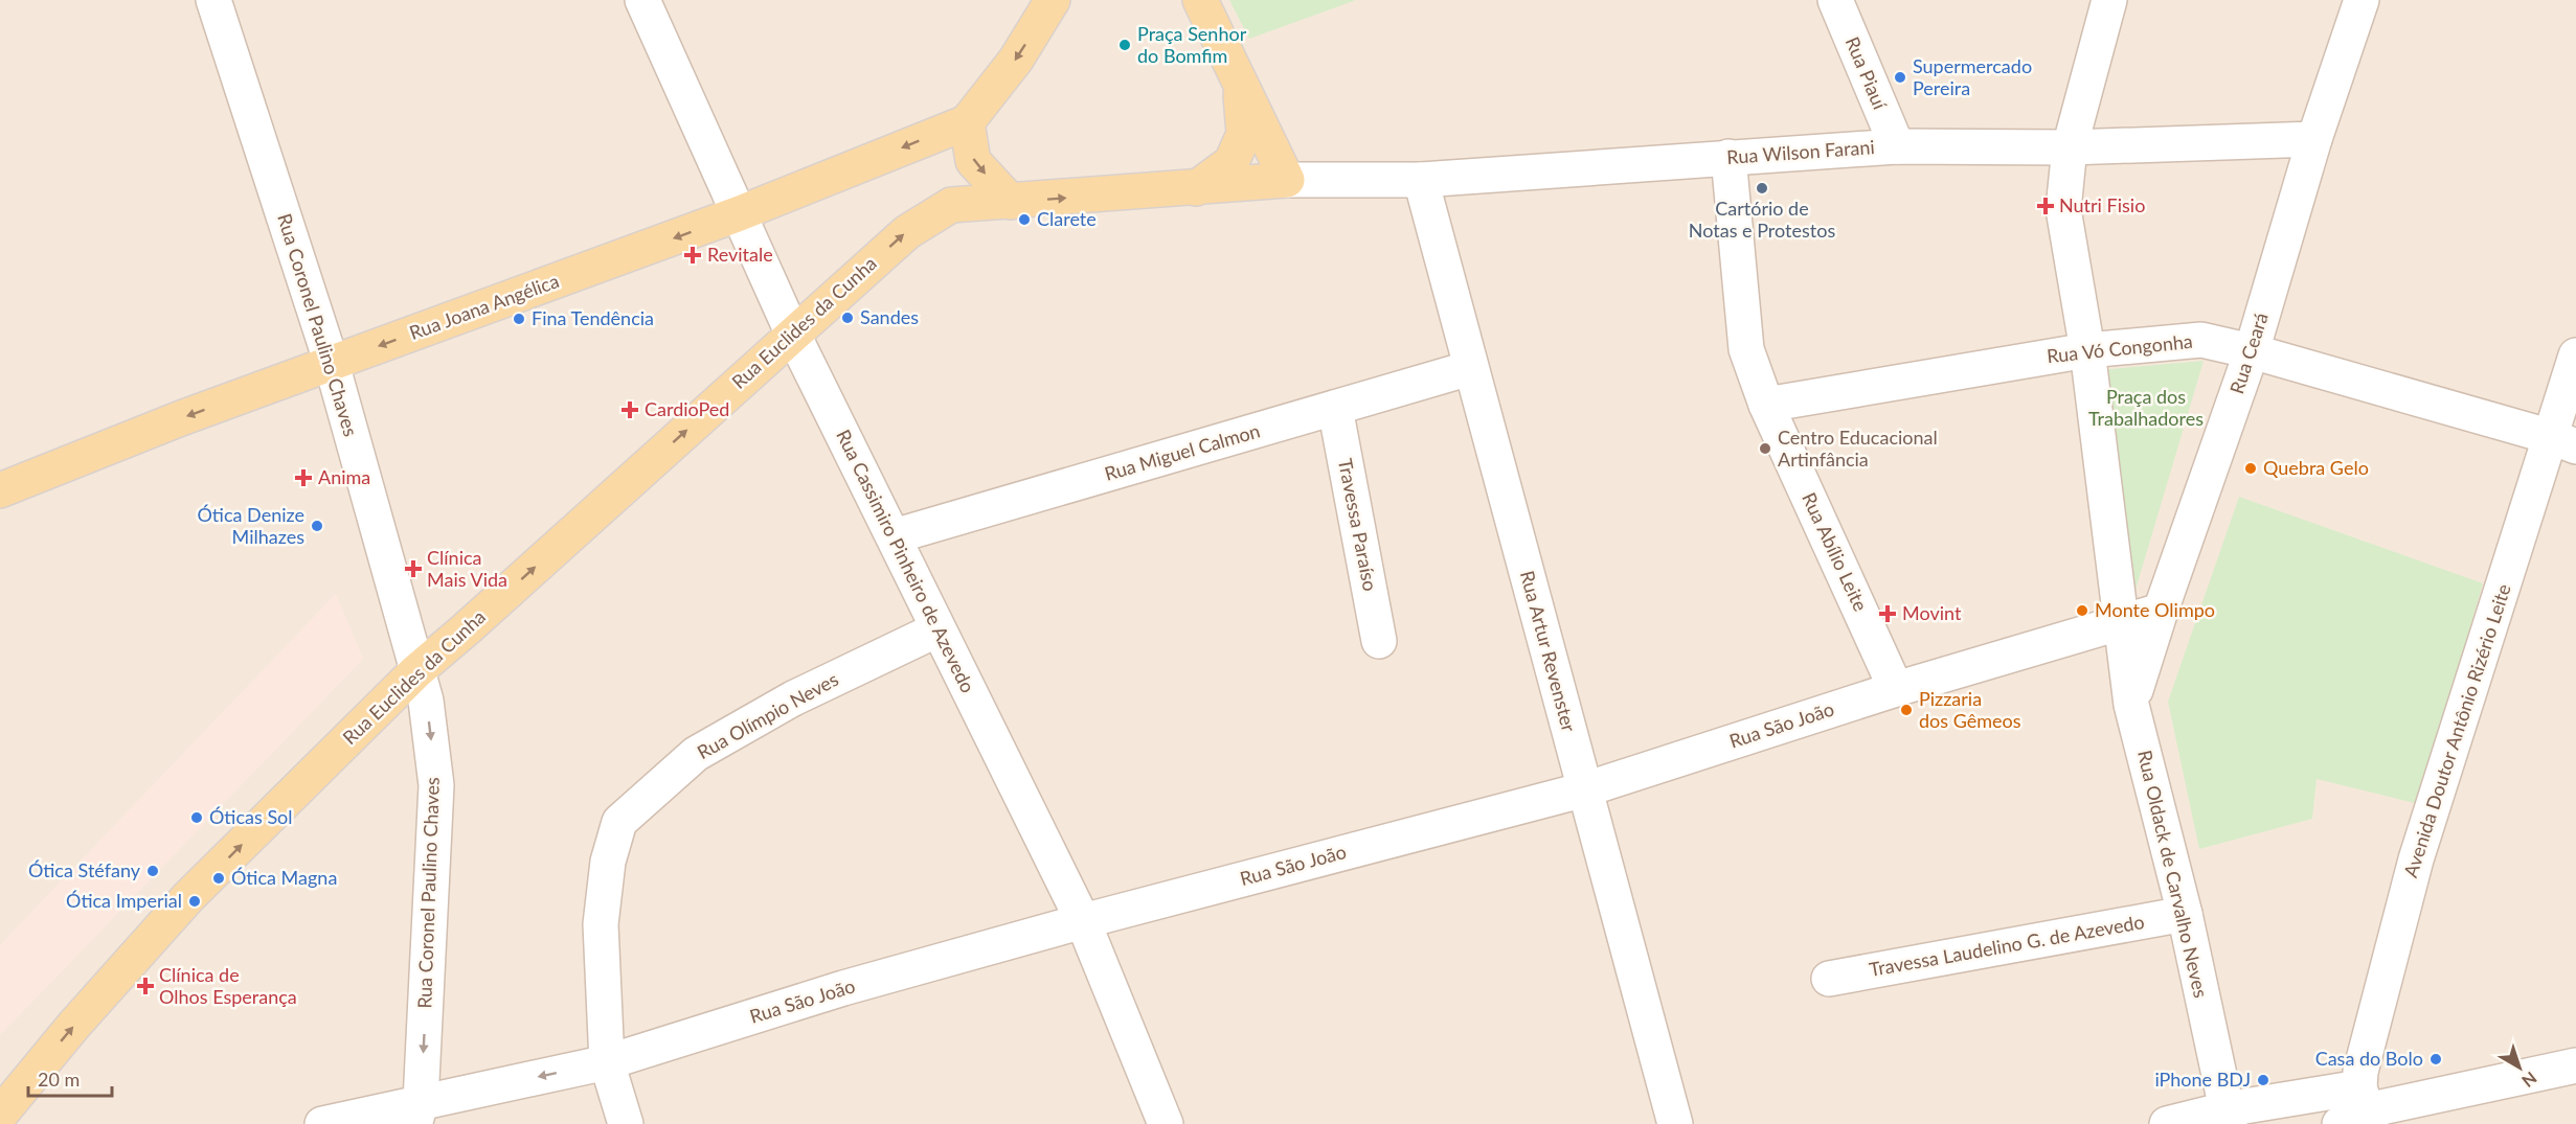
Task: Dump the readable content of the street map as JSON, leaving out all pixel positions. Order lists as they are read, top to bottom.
{
  "streets": {
    "main road": ["Rua Joana Angélica", "Rua Euclides da Cunha"],
    "street": [
      "Rua Piauí",
      "Rua Wilson Farani",
      "Rua Coronel Paulino Chaves",
      "Rua Vó Congonha",
      "Rua Ceará",
      "Rua Miguel Calmon",
      "Travessa Paraíso",
      "Rua Abílio Leite",
      "Rua Cassimiro Pinheiro de Azevedo",
      "Rua Artur Revenster",
      "Rua Olímpio Neves",
      "Rua São João",
      "Avenida Doutor Antônio Rizério Leite",
      "Rua Oldack de Carvalho Neves",
      "Travessa Laudelino G. de Azevedo"
    ]
  },
  "crossings": [
    ["Rua Piauí", "Rua Wilson Farani"],
    ["Rua Wilson Farani", "Rua Ceará"],
    ["Rua Wilson Farani", "Rua Abílio Leite"],
    ["Rua Wilson Farani", "Rua Artur Revenster"],
    ["Rua Wilson Farani", "Rua Oldack de Carvalho Neves"],
    ["Rua Joana Angélica", "Rua Coronel Paulino Chaves"],
    ["Rua Joana Angélica", "Rua Cassimiro Pinheiro de Azevedo"],
    ["Rua Euclides da Cunha", "Rua Coronel Paulino Chaves"],
    ["Rua Euclides da Cunha", "Rua Cassimiro Pinheiro de Azevedo"],
    ["Rua Coronel Paulino Chaves", "Rua São João"],
    ["Rua Vó Congonha", "Rua Ceará"],
    ["Rua Vó Congonha", "Rua Abílio Leite"],
    ["Rua Vó Congonha", "Avenida Doutor Antônio Rizério Leite"],
    ["Rua Vó Congonha", "Rua Oldack de Carvalho Neves"],
    ["Rua Ceará", "Rua São João"],
    ["Rua Ceará", "Rua Oldack de Carvalho Neves"],
    ["Rua Miguel Calmon", "Travessa Paraíso"],
    ["Rua Miguel Calmon", "Rua Cassimiro Pinheiro de Azevedo"],
    ["Rua Miguel Calmon", "Rua Artur Revenster"],
    ["Rua Abílio Leite", "Rua São João"],
    ["Rua Cassimiro Pinheiro de Azevedo", "Rua Olímpio Neves"],
    ["Rua Cassimiro Pinheiro de Azevedo", "Rua São João"],
    ["Rua Artur Revenster", "Rua São João"],
    ["Rua Olímpio Neves", "Rua São João"],
    ["Rua São João", "Rua Oldack de Carvalho Neves"],
    ["Rua Oldack de Carvalho Neves", "Travessa Laudelino G. de Azevedo"]
  ],
  "one_way": ["Rua Joana Angélica", "Rua Euclides da Cunha", "Rua Coronel Paulino Chaves"],
  "parks": ["Praça dos Trabalhadores"],
  "places": {
    "other": [
      "Praça Senhor do Bomfim",
      "Supermercado Pereira",
      "Cartório de Notas e Protestos",
      "Clarete",
      "Sandes",
      "Fina Tendência",
      "Centro Educacional Artinfância",
      "Quebra Gelo",
      "Ótica Denize Milhazes",
      "Monte Olimpo",
      "Pizzaria dos Gêmeos",
      "Óticas Sol",
      "Ótica Stéfany",
      "Ótica Magna",
      "Ótica Imperial",
      "Casa do Bolo",
      "iPhone BDJ"
    ],
    "health": [
      "Nutri Fisio",
      "Revitale",
      "CardioPed",
      "Anima",
      "Clínica Mais Vida",
      "Movint",
      "Clínica de Olhos Esperança"
    ]
  },
  "scale_bar": "20 m",
  "north": "bottom right"
}
